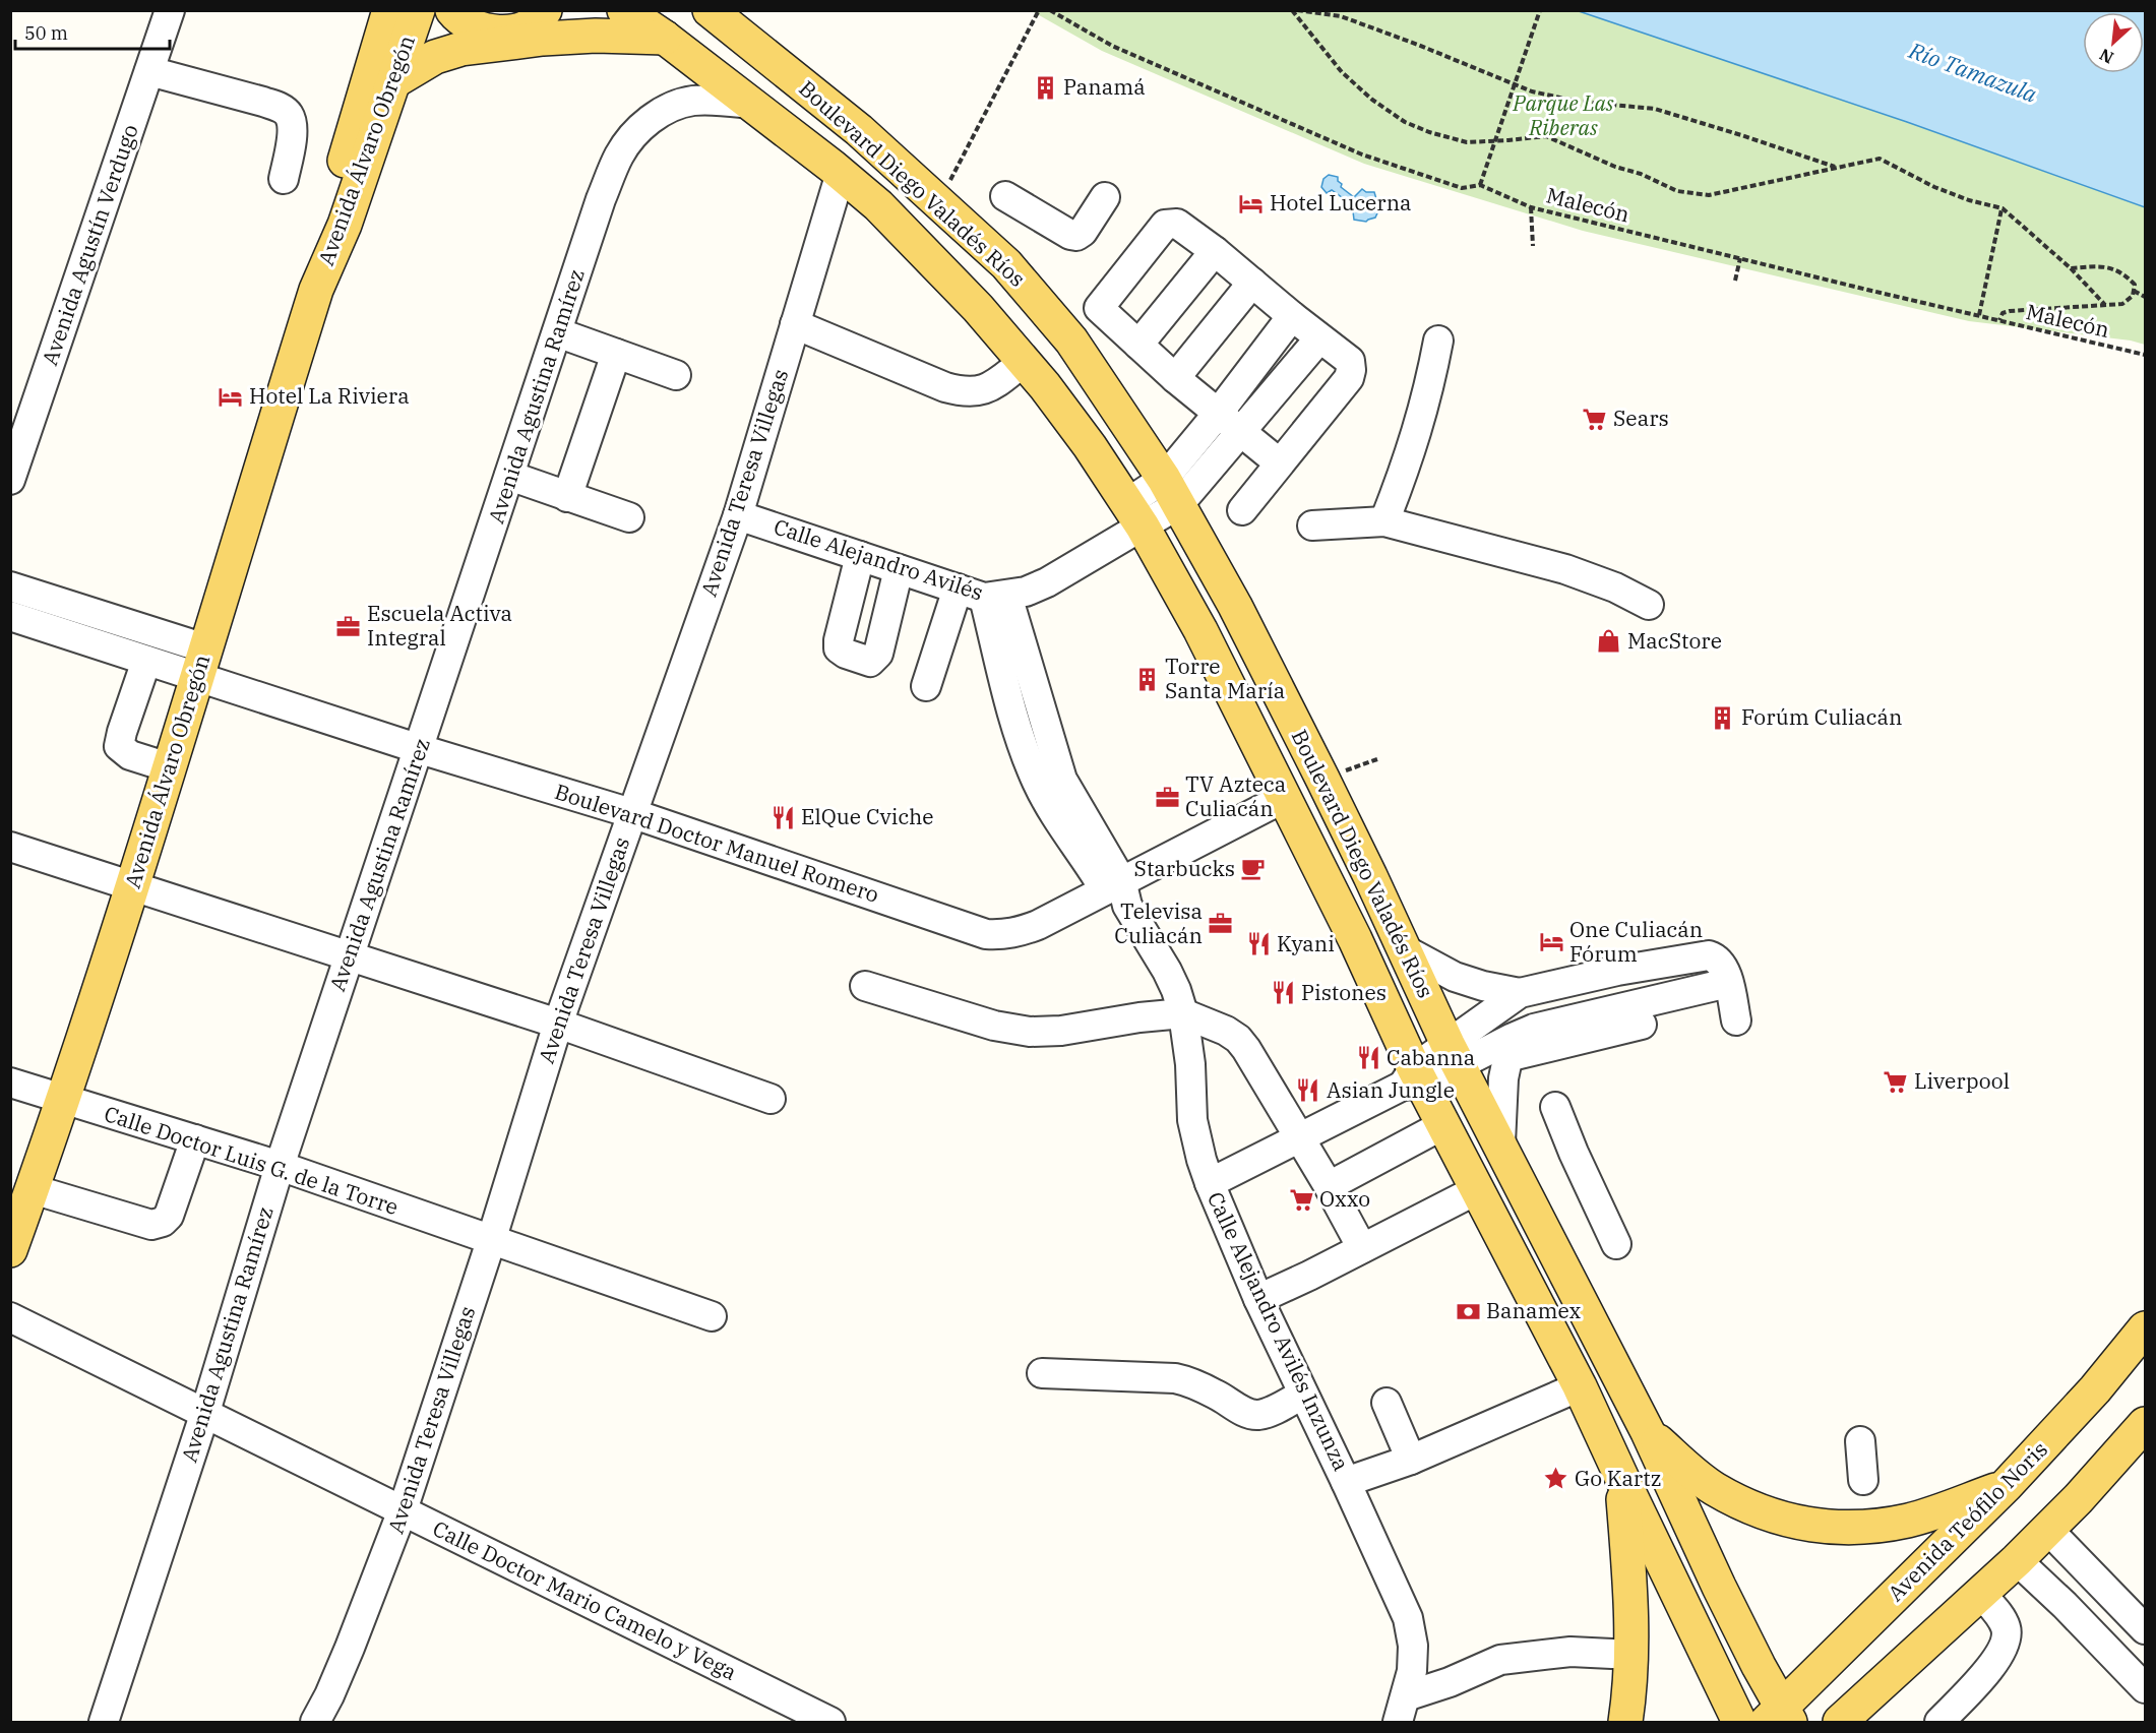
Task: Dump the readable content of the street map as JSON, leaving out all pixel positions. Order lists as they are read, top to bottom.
{
  "streets": {
    "main road": ["Avenida Álvaro Obregón", "Boulevard Diego Valadés Ríos", "Avenida Teófilo Noris"],
    "street": [
      "Avenida Agustín Verdugo",
      "Avenida Agustina Ramírez",
      "Avenida Teresa Villegas",
      "Calle Alejandro Avilés",
      "Boulevard Doctor Manuel Romero",
      "Calle Doctor Luis G. de la Torre",
      "Calle Alejandro Avilés Inzunza",
      "Calle Doctor Mario Camelo y Vega"
    ],
    "path": ["Malecón"]
  },
  "crossings": [
    ["Avenida Álvaro Obregón", "Boulevard Doctor Manuel Romero"],
    ["Avenida Álvaro Obregón", "Calle Doctor Luis G. de la Torre"],
    ["Boulevard Diego Valadés Ríos", "Avenida Agustina Ramírez"],
    ["Boulevard Diego Valadés Ríos", "Avenida Teresa Villegas"],
    ["Boulevard Diego Valadés Ríos", "Calle Alejandro Avilés"],
    ["Boulevard Diego Valadés Ríos", "Boulevard Doctor Manuel Romero"],
    ["Boulevard Diego Valadés Ríos", "Avenida Teófilo Noris"],
    ["Avenida Agustina Ramírez", "Boulevard Doctor Manuel Romero"],
    ["Avenida Agustina Ramírez", "Calle Doctor Luis G. de la Torre"],
    ["Avenida Agustina Ramírez", "Calle Doctor Mario Camelo y Vega"],
    ["Avenida Teresa Villegas", "Calle Alejandro Avilés"],
    ["Avenida Teresa Villegas", "Boulevard Doctor Manuel Romero"],
    ["Avenida Teresa Villegas", "Calle Doctor Luis G. de la Torre"],
    ["Avenida Teresa Villegas", "Calle Doctor Mario Camelo y Vega"],
    ["Calle Alejandro Avilés", "Calle Alejandro Avilés Inzunza"],
    ["Boulevard Doctor Manuel Romero", "Calle Alejandro Avilés Inzunza"]
  ],
  "water": ["Río Tamazula"],
  "parks": ["Parque Las Riberas"],
  "places": {
    "building": ["Panamá", "Torre Santa María", "Forúm Culiacán"],
    "hotel": ["Hotel Lucerna", "Hotel La Riviera", "One Culiacán Fórum"],
    "supermarket": ["Sears", "Liverpool", "Oxxo"],
    "office": ["Escuela Activa Integral", "TV Azteca Culiacán", "Televisa Culiacán"],
    "shop": ["MacStore"],
    "restaurant": [
      "ElQue Cviche",
      "Kyani",
      "Pistones",
      "Cabanna",
      "Asian Jungle"
    ],
    "cafe": ["Starbucks"],
    "bank": ["Banamex"],
    "place": ["Go Kartz"]
  },
  "scale_bar": "50 m",
  "north": "bottom left"
}
